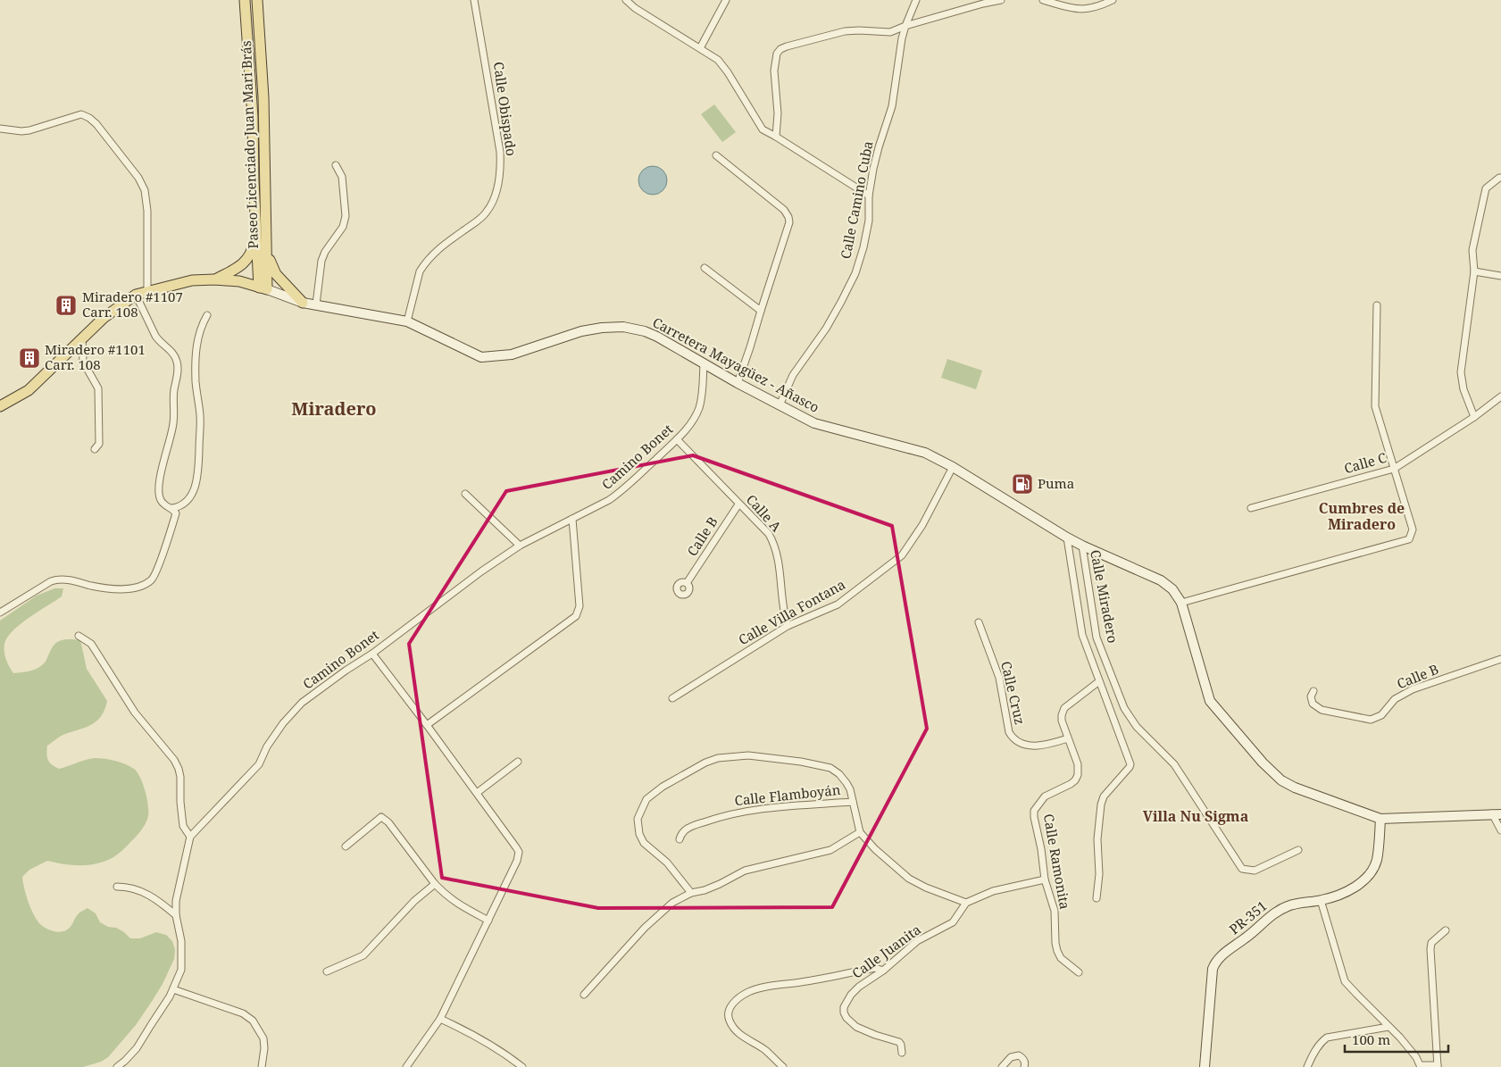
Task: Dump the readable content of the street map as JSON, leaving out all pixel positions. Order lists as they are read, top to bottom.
{
  "streets": {
    "main road": ["Paseo Licenciado Juan Mari Brás", "Carretera Mayagüez - Añasco", "PR-351"],
    "street": [
      "Calle Obispado",
      "Calle Camino Cuba",
      "Camino Bonet",
      "Calle C",
      "Calle A",
      "Calle B",
      "Calle Miradero",
      "Calle Villa Fontana",
      "Calle Cruz",
      "Calle Flamboyán",
      "Calle Ramonita",
      "Calle Juanita"
    ]
  },
  "crossings": [
    ["Calle Obispado", "Carretera Mayagüez - Añasco"],
    ["Paseo Licenciado Juan Mari Brás", "Carretera Mayagüez - Añasco"],
    ["Calle Camino Cuba", "Carretera Mayagüez - Añasco"],
    ["Carretera Mayagüez - Añasco", "Camino Bonet"],
    ["Carretera Mayagüez - Añasco", "Calle Miradero"],
    ["Carretera Mayagüez - Añasco", "Calle Villa Fontana"],
    ["Carretera Mayagüez - Añasco", "PR-351"],
    ["Camino Bonet", "Calle A"],
    ["Calle A", "Calle B"],
    ["Calle A", "Calle Villa Fontana"],
    ["Calle Cruz", "Calle Ramonita"]
  ],
  "districts": ["Miradero", "Cumbres de Miradero", "Villa Nu Sigma"],
  "places": {
    "building": ["Miradero #1107 Carr. 108", "Miradero #1101 Carr. 108"],
    "fuel station": ["Puma"]
  },
  "scale_bar": "100 m"
}
